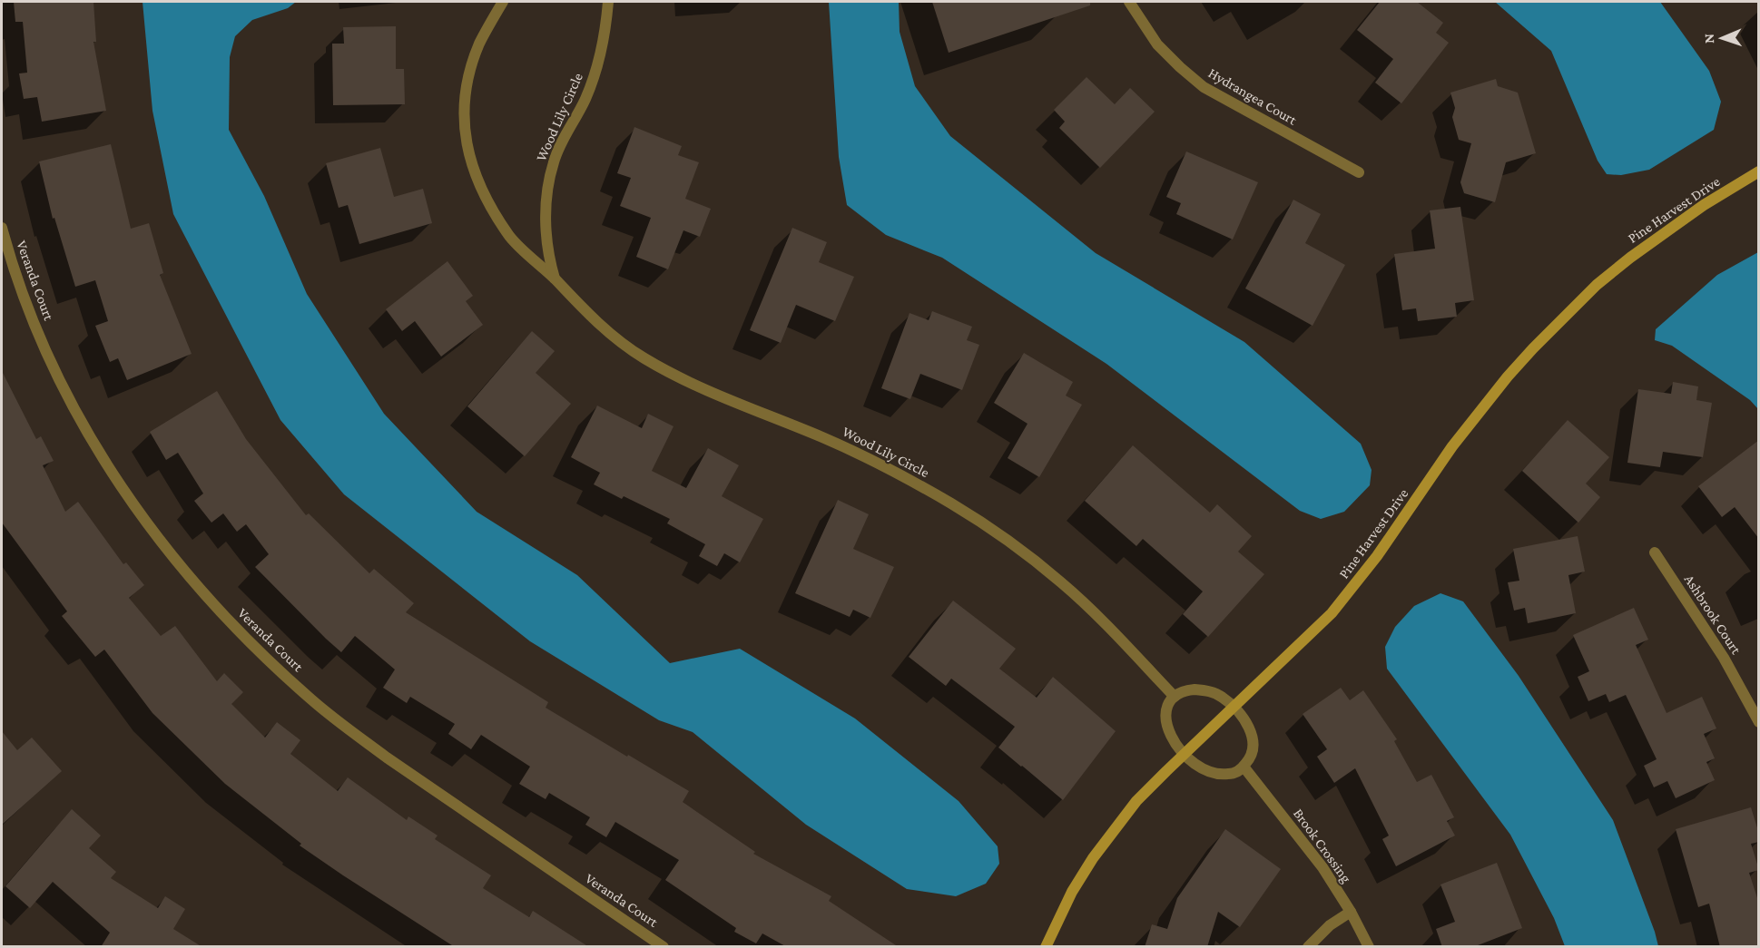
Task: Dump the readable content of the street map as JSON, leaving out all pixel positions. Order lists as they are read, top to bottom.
{
  "streets": {
    "street": [
      "Hydrangea Court",
      "Wood Lily Circle",
      "Pine Harvest Drive",
      "Veranda Court",
      "Ashbrook Court",
      "Brook Crossing"
    ]
  },
  "north": "left"
}
